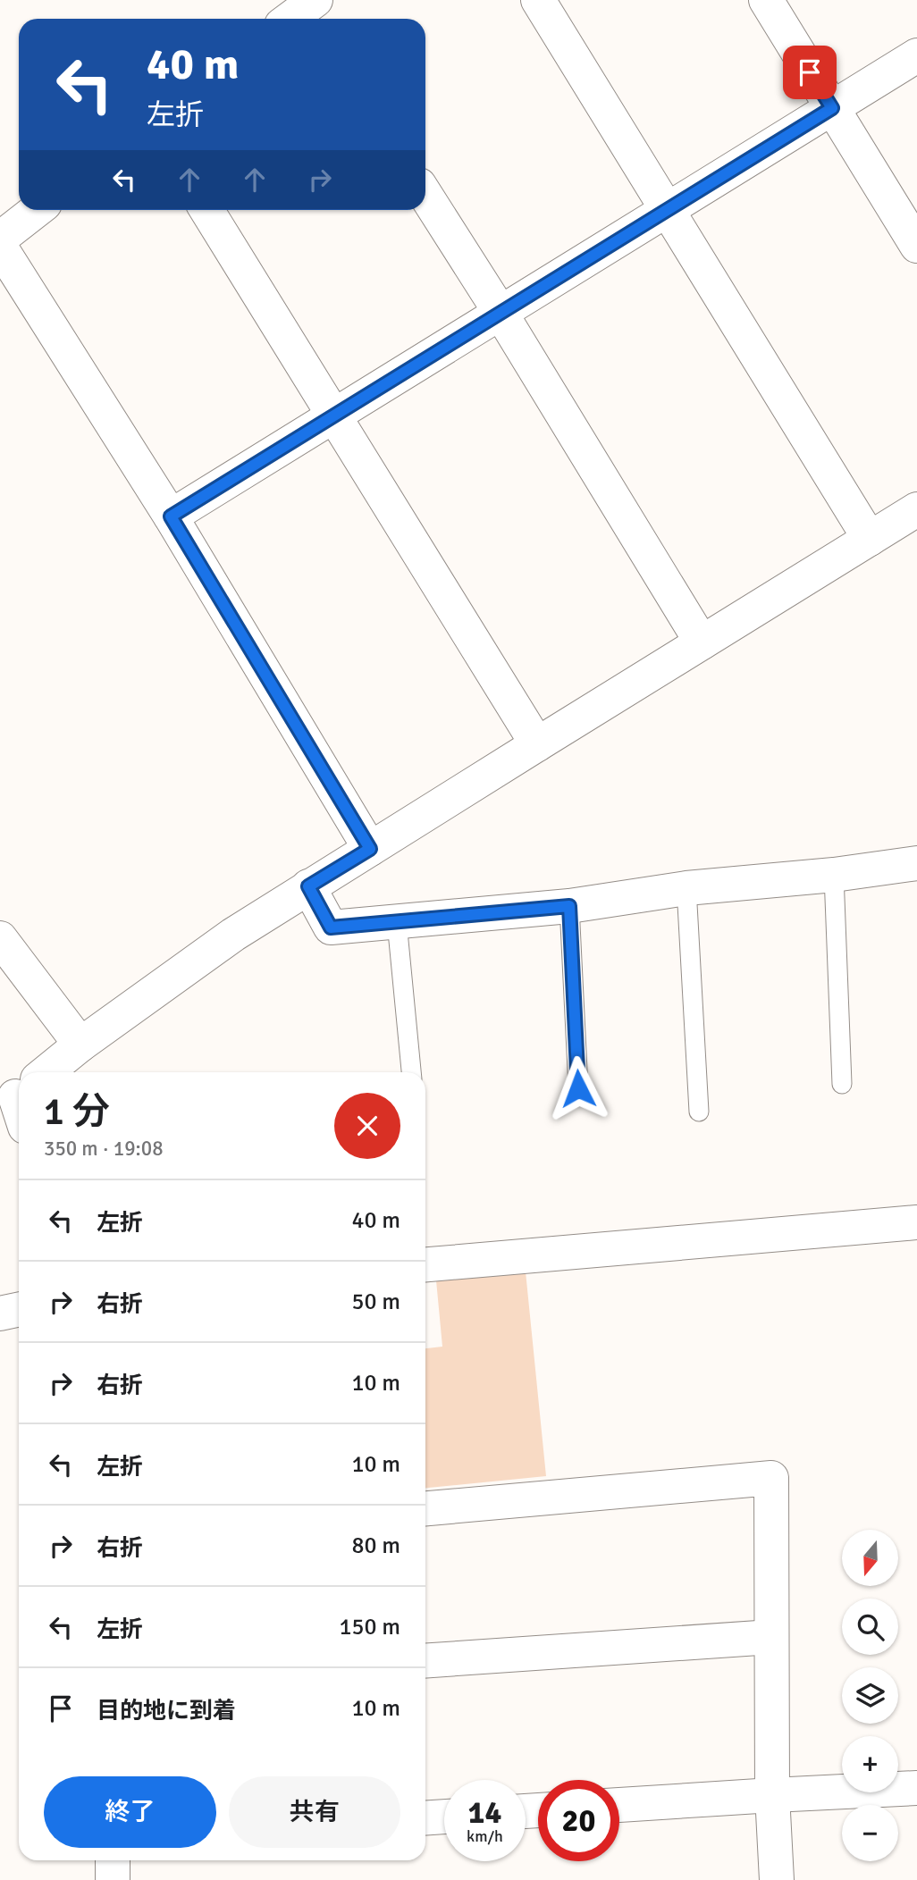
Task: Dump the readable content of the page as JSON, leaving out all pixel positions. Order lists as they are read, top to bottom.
{
  "north": "bottom",
  "page": {
    "turn": ["40 m", "左折"],
    "heading": ["1 分", "350 m · 19:08"],
    "list": [
      {
        "name": "左折",
        "value": "40 m"
      },
      {
        "name": "右折",
        "value": "50 m"
      },
      {
        "name": "右折",
        "value": "10 m"
      },
      {
        "name": "左折",
        "value": "10 m"
      },
      {
        "name": "右折",
        "value": "80 m"
      },
      {
        "name": "左折",
        "value": "150 m"
      },
      {
        "name": "目的地に到着",
        "value": "10 m"
      }
    ],
    "map_buttons": ["+", "−"],
    "buttons": ["終了", "共有"],
    "speed": "14 km/h",
    "limit": "20"
  }
}
